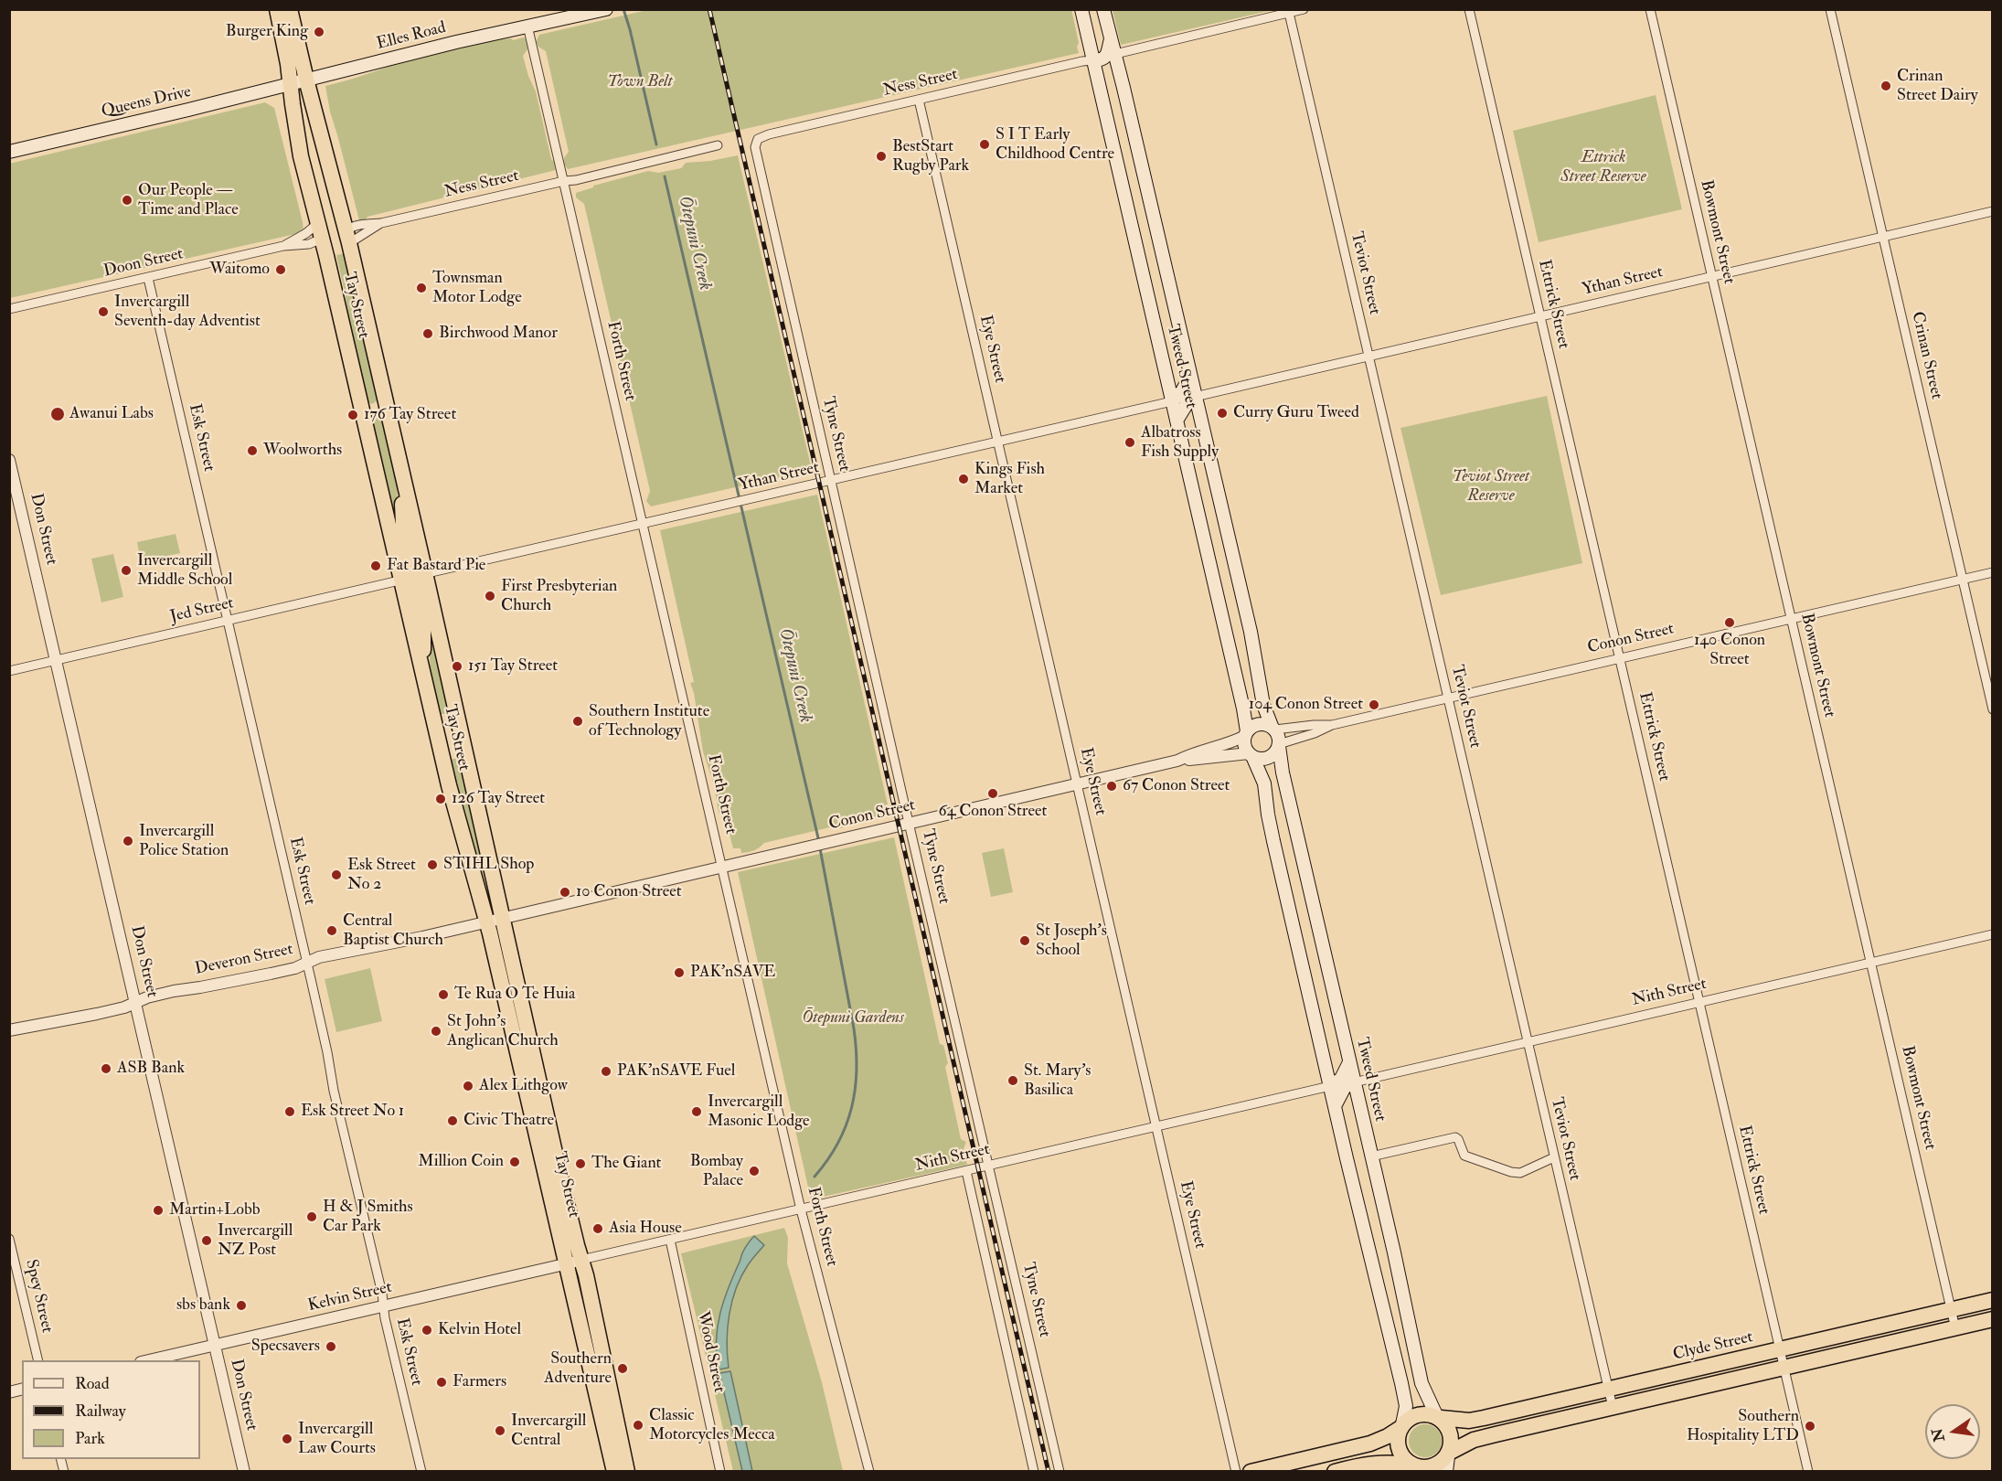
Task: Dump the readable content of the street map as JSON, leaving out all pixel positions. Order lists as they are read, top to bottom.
{
  "streets": {
    "highway": ["Tay Street", "Clyde Street"],
    "main road": [
      "Elles Road",
      "Queens Drive",
      "Tweed Street",
      "Conon Street"
    ],
    "street": [
      "Ness Street",
      "Bowmont Street",
      "Doon Street",
      "Teviot Street",
      "Ythan Street",
      "Ettrick Street",
      "Eye Street",
      "Crinan Street",
      "Forth Street",
      "Tyne Street",
      "Esk Street",
      "Don Street",
      "Jed Street",
      "Deveron Street",
      "Nith Street",
      "Spey Street",
      "Kelvin Street",
      "Wood Street"
    ]
  },
  "crossings": [
    ["Elles Road", "Queens Drive"],
    ["Elles Road", "Tay Street"],
    ["Elles Road", "Forth Street"],
    ["Ness Street", "Tay Street"],
    ["Ness Street", "Eye Street"],
    ["Ness Street", "Forth Street"],
    ["Ness Street", "Tweed Street"],
    ["Ness Street", "Tyne Street"],
    ["Queens Drive", "Tay Street"],
    ["Bowmont Street", "Ythan Street"],
    ["Bowmont Street", "Conon Street"],
    ["Bowmont Street", "Nith Street"],
    ["Bowmont Street", "Clyde Street"],
    ["Doon Street", "Tay Street"],
    ["Doon Street", "Esk Street"],
    ["Teviot Street", "Ythan Street"],
    ["Teviot Street", "Conon Street"],
    ["Teviot Street", "Nith Street"],
    ["Teviot Street", "Clyde Street"],
    ["Ythan Street", "Ettrick Street"],
    ["Ythan Street", "Tay Street"],
    ["Ythan Street", "Eye Street"],
    ["Ythan Street", "Crinan Street"],
    ["Ythan Street", "Forth Street"],
    ["Ythan Street", "Tweed Street"],
    ["Ythan Street", "Tyne Street"],
    ["Ythan Street", "Jed Street"],
    ["Ettrick Street", "Conon Street"],
    ["Ettrick Street", "Nith Street"],
    ["Ettrick Street", "Clyde Street"],
    ["Tay Street", "Jed Street"],
    ["Tay Street", "Conon Street"],
    ["Tay Street", "Deveron Street"],
    ["Tay Street", "Nith Street"],
    ["Tay Street", "Kelvin Street"],
    ["Eye Street", "Conon Street"],
    ["Eye Street", "Nith Street"],
    ["Crinan Street", "Conon Street"],
    ["Forth Street", "Conon Street"],
    ["Forth Street", "Nith Street"],
    ["Tweed Street", "Conon Street"],
    ["Tweed Street", "Nith Street"],
    ["Tweed Street", "Clyde Street"],
    ["Tyne Street", "Conon Street"],
    ["Tyne Street", "Nith Street"],
    ["Esk Street", "Jed Street"],
    ["Esk Street", "Deveron Street"],
    ["Esk Street", "Kelvin Street"],
    ["Don Street", "Jed Street"],
    ["Don Street", "Deveron Street"],
    ["Don Street", "Kelvin Street"],
    ["Conon Street", "Deveron Street"],
    ["Nith Street", "Kelvin Street"],
    ["Nith Street", "Wood Street"]
  ],
  "water": ["Ōtepuni Creek"],
  "parks": [
    "Town Belt",
    "Ettrick Street Reserve",
    "Teviot Street Reserve",
    "Ōtepuni Gardens"
  ],
  "places": [
    "Burger King",
    "Crinan Street Dairy",
    "S I T Early Childhood Centre",
    "BestStart Rugby Park",
    "Our People — Time and Place",
    "Waitomo",
    "Townsman Motor Lodge",
    "Invercargill Seventh-day Adventist",
    "Birchwood Manor",
    "Curry Guru Tweed",
    "Awanui Labs",
    "176 Tay Street",
    "Albatross Fish Supply",
    "Woolworths",
    "Kings Fish Market",
    "Fat Bastard Pie",
    "Invercargill Middle School",
    "First Presbyterian Church",
    "140 Conon Street",
    "151 Tay Street",
    "104 Conon Street",
    "Southern Institute of Technology",
    "67 Conon Street",
    "64 Conon Street",
    "126 Tay Street",
    "Invercargill Police Station",
    "STIHL Shop",
    "Esk Street No 2",
    "10 Conon Street",
    "Central Baptist Church",
    "St Joseph's School",
    "PAK'nSAVE",
    "Te Rua O Te Huia",
    "St John's Anglican Church",
    "ASB Bank",
    "PAK'nSAVE Fuel",
    "St. Mary's Basilica",
    "Alex Lithgow",
    "Esk Street No 1",
    "Invercargill Masonic Lodge",
    "Civic Theatre",
    "Million Coin",
    "The Giant",
    "Bombay Palace",
    "Martin+Lobb",
    "H & J Smiths Car Park",
    "Asia House",
    "Invercargill NZ Post",
    "sbs bank",
    "Kelvin Hotel",
    "Specsavers",
    "Southern Adventure",
    "Farmers",
    "Classic Motorcycles Mecca",
    "Southern Hospitality LTD",
    "Invercargill Central",
    "Invercargill Law Courts"
  ],
  "legend": ["Road", "Railway", "Park"],
  "north": "left"
}
